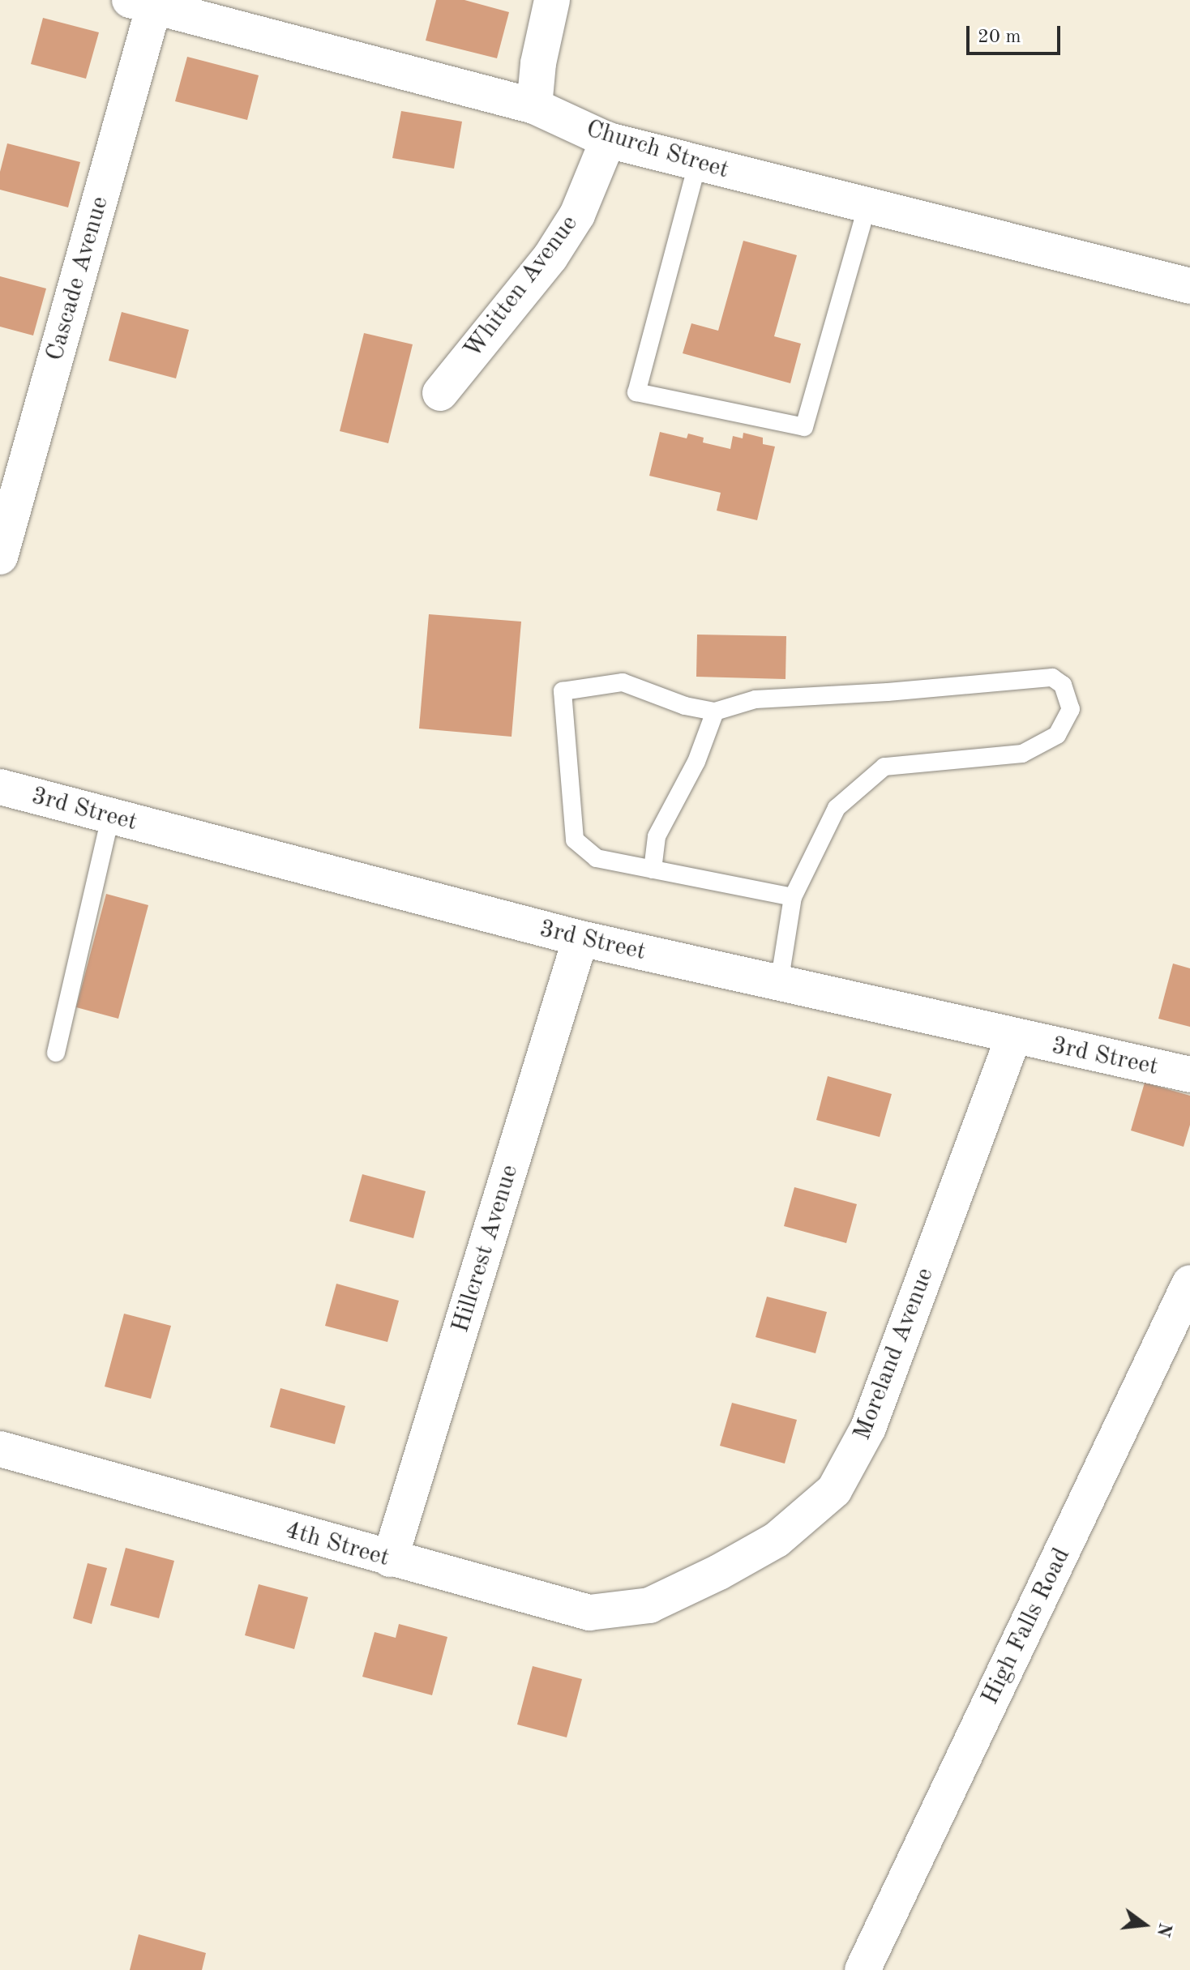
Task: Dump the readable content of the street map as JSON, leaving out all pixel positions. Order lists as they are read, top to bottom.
{
  "streets": {
    "street": [
      "Church Street",
      "Cascade Avenue",
      "Whitten Avenue",
      "3rd Street",
      "Hillcrest Avenue",
      "Moreland Avenue",
      "4th Street",
      "High Falls Road"
    ]
  },
  "crossings": [
    ["Church Street", "Cascade Avenue"],
    ["Church Street", "Whitten Avenue"],
    ["3rd Street", "Hillcrest Avenue"],
    ["3rd Street", "Moreland Avenue"],
    ["Hillcrest Avenue", "4th Street"],
    ["Moreland Avenue", "4th Street"]
  ],
  "scale_bar": "20 m",
  "north": "right"
}
